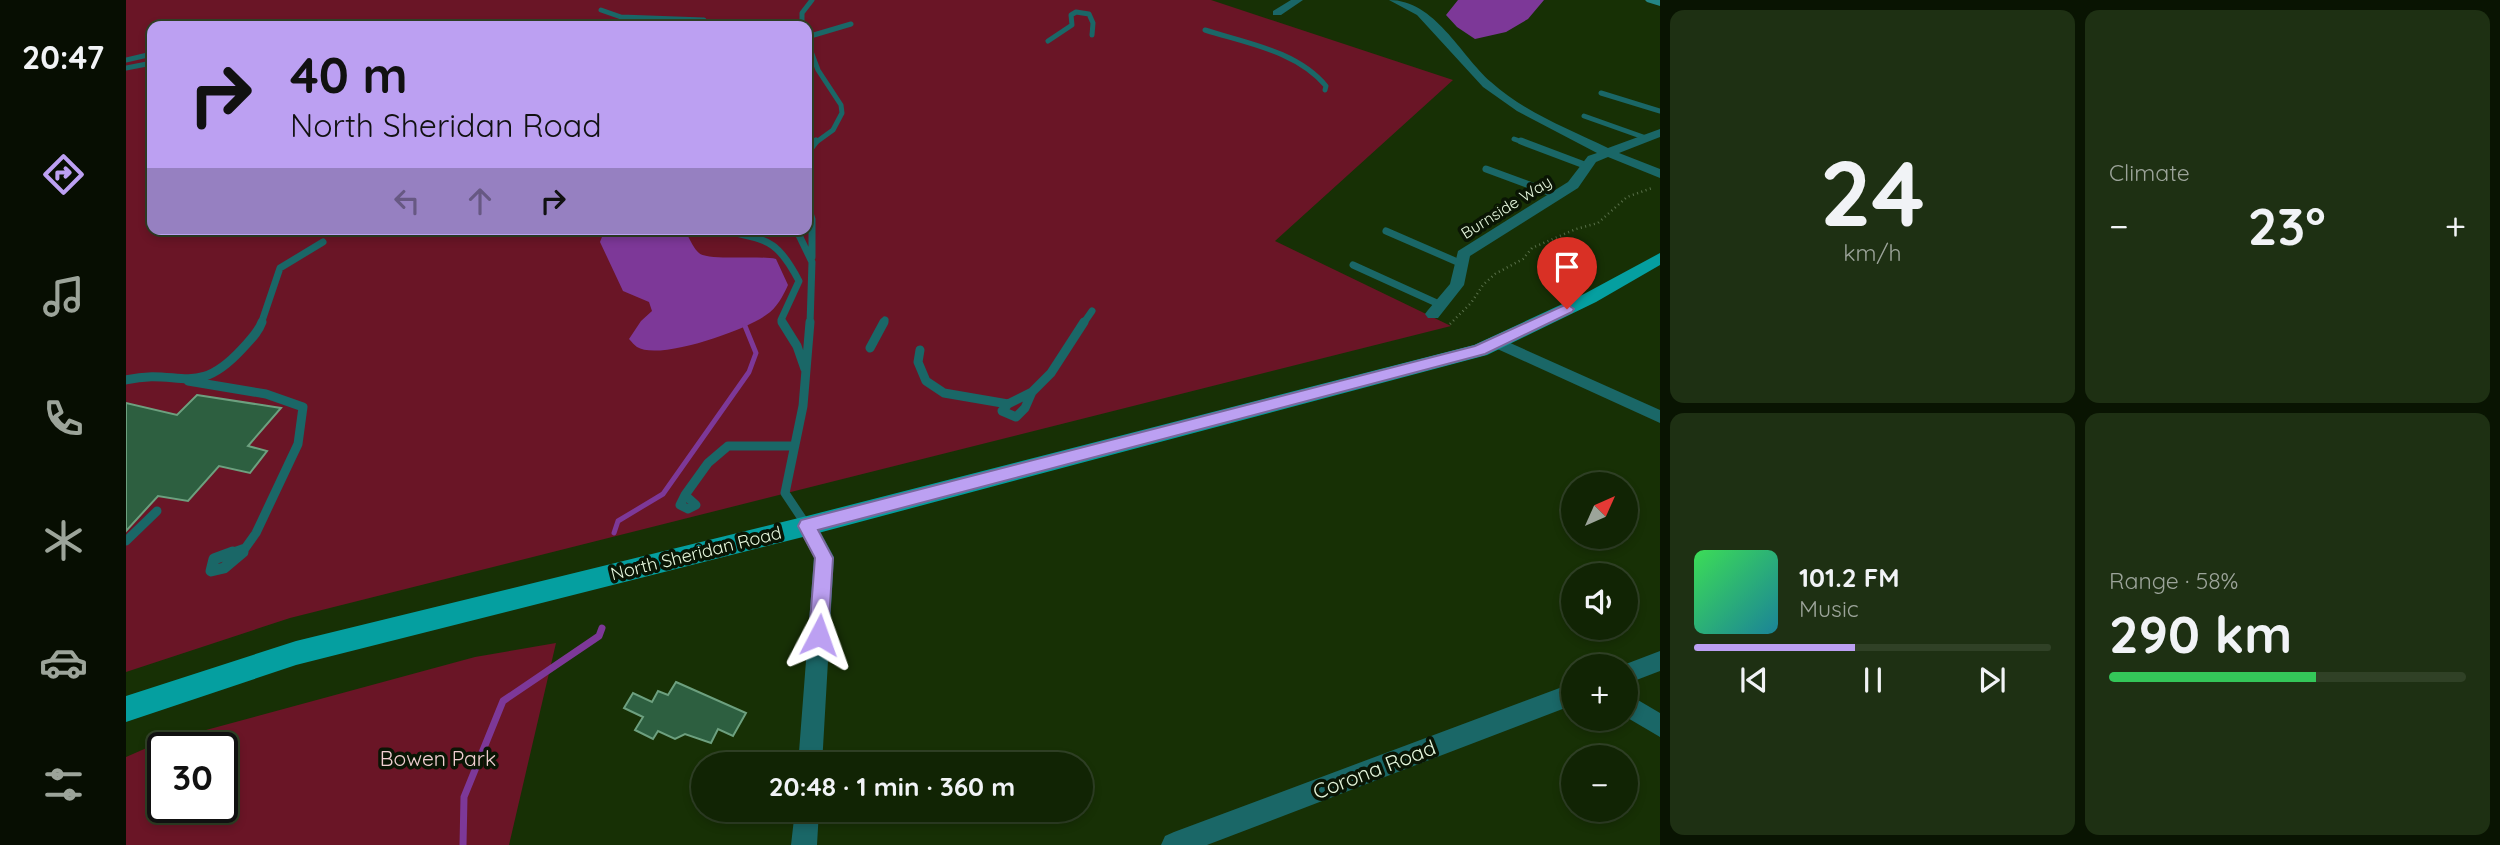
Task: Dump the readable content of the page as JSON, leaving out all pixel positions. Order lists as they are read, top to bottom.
{
  "streets": {
    "main road": ["North Sheridan Road"],
    "street": ["Burnside Way", "Corona Road"]
  },
  "parks": ["Bowen Park"],
  "north": "top right",
  "page": {
    "tabs": "20:47",
    "tile": [
      ["24", "km/h"],
      "Climate",
      ["Range · 58%", "290 km"]
    ],
    "turn": ["40 m", "North Sheridan Road"],
    "heat": ["−", "23°", "+"],
    "map_buttons": ["+", "−"],
    "song": ["101.2 FM", "Music"],
    "limit": "30",
    "trip": "20:48 · 1 min · 360 m"
  }
}
